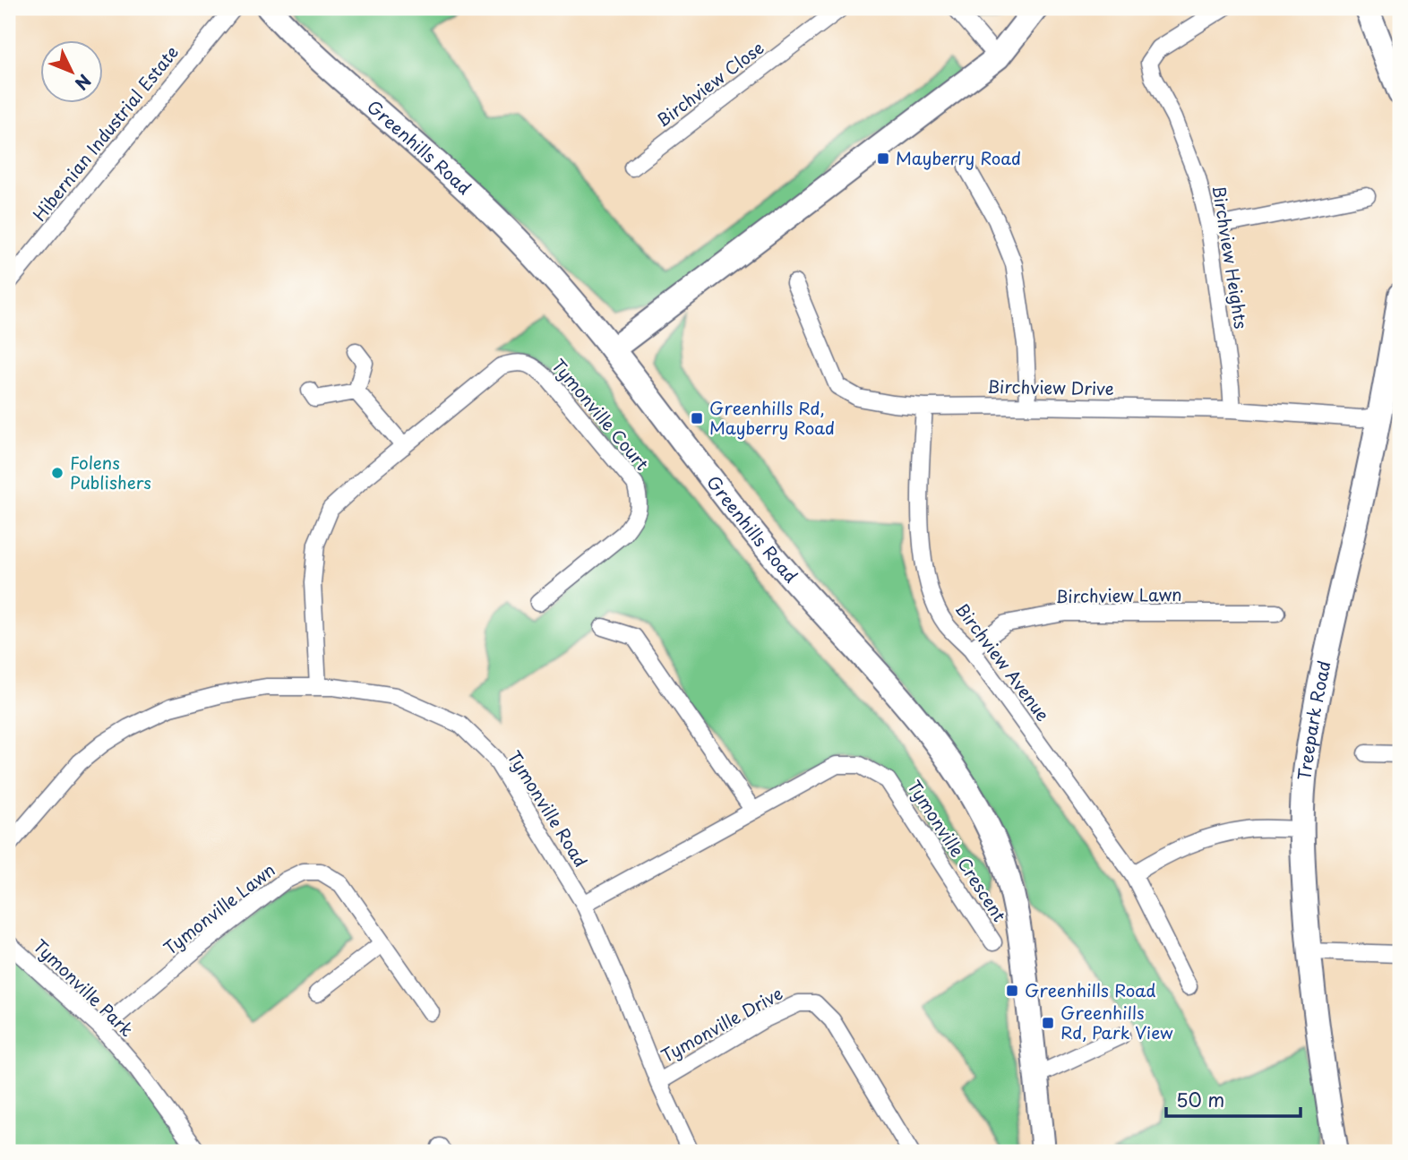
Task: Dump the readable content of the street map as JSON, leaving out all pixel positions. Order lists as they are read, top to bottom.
{
  "streets": {
    "street": [
      "Birchview Close",
      "Hibernian Industrial Estate",
      "Greenhills Road",
      "Birchview Heights",
      "Birchview Drive",
      "Tymonville Court",
      "Birchview Lawn",
      "Birchview Avenue",
      "Treepark Road",
      "Tymonville Road",
      "Tymonville Crescent",
      "Tymonville Lawn",
      "Tymonville Park",
      "Tymonville Drive"
    ]
  },
  "crossings": [
    ["Birchview Heights", "Birchview Drive"],
    ["Birchview Drive", "Birchview Avenue"],
    ["Birchview Drive", "Treepark Road"],
    ["Tymonville Court", "Tymonville Road"],
    ["Birchview Lawn", "Birchview Avenue"],
    ["Tymonville Road", "Tymonville Crescent"],
    ["Tymonville Road", "Tymonville Drive"],
    ["Tymonville Lawn", "Tymonville Park"]
  ],
  "places": {
    "transit": [
      "Mayberry Road",
      "Greenhills Rd, Mayberry Road",
      "Greenhills Road",
      "Greenhills Rd, Park View"
    ],
    "other": ["Folens Publishers"]
  },
  "scale_bar": "50 m",
  "north": "bottom right"
}
